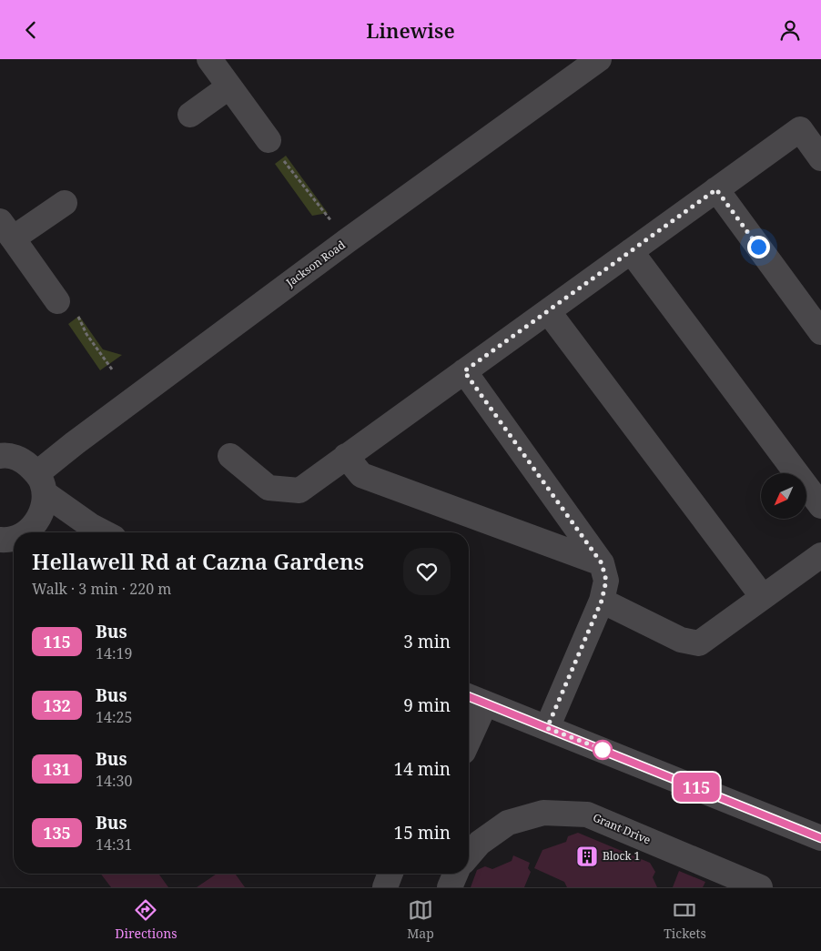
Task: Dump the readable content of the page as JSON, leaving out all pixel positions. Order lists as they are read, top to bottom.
{
  "streets": {
    "street": ["Jackson Road", "Grant Drive"]
  },
  "places": {
    "building": ["Block 1"]
  },
  "lines": ["bus line 115"],
  "north": "bottom left",
  "page": {
    "header": "Linewise",
    "on_map": "115",
    "heading": ["Hellawell Rd at Cazna Gardens", "Walk · 3 min · 220 m"],
    "list": [
      {
        "mark": "115",
        "name": "Bus",
        "note": "14:19",
        "value": "3 min"
      },
      {
        "mark": "132",
        "name": "Bus",
        "note": "14:25",
        "value": "9 min"
      },
      {
        "mark": "131",
        "name": "Bus",
        "note": "14:30",
        "value": "14 min"
      },
      {
        "mark": "135",
        "name": "Bus",
        "note": "14:31",
        "value": "15 min"
      }
    ],
    "tabs": ["Directions", "Map", "Tickets"]
  }
}
